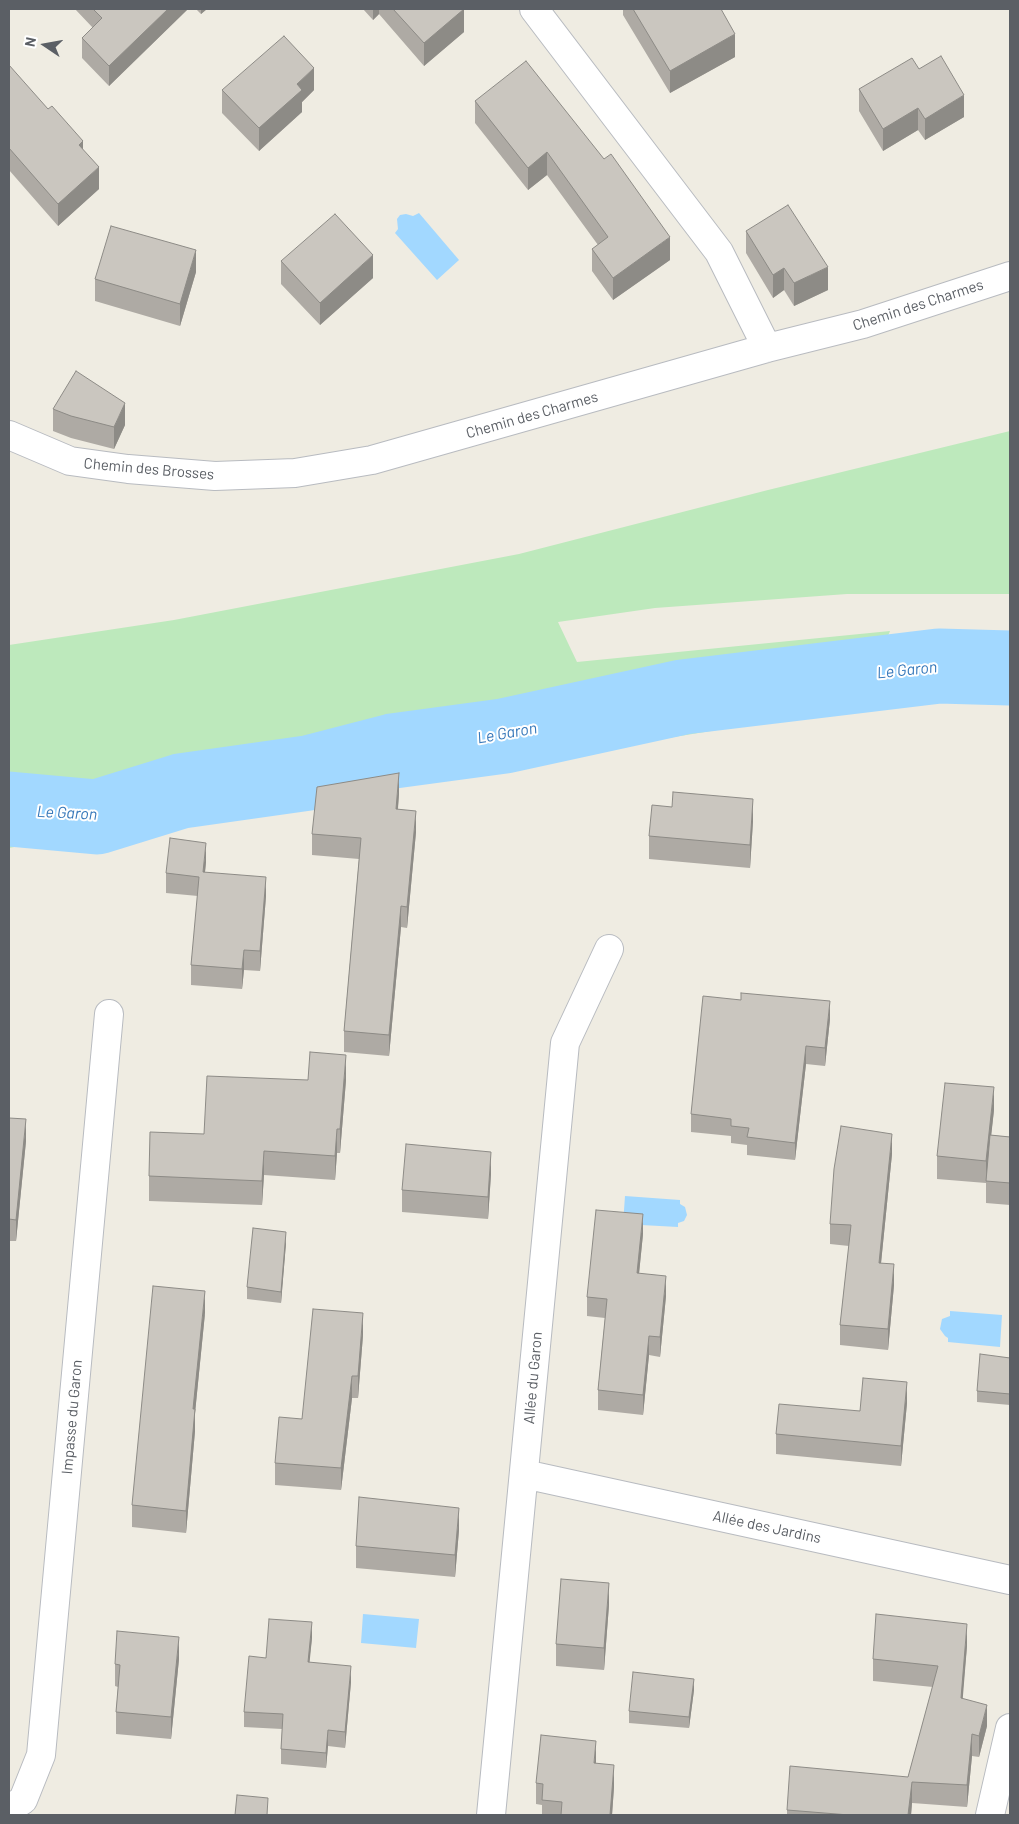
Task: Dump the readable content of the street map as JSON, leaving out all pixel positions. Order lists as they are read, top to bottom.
{
  "streets": {
    "street": [
      "Chemin des Charmes",
      "Chemin des Brosses",
      "Allée du Garon",
      "Impasse du Garon",
      "Allée des Jardins"
    ]
  },
  "crossings": [
    ["Chemin des Charmes", "Chemin des Brosses"],
    ["Allée du Garon", "Allée des Jardins"]
  ],
  "water": ["Le Garon"],
  "north": "left"
}
